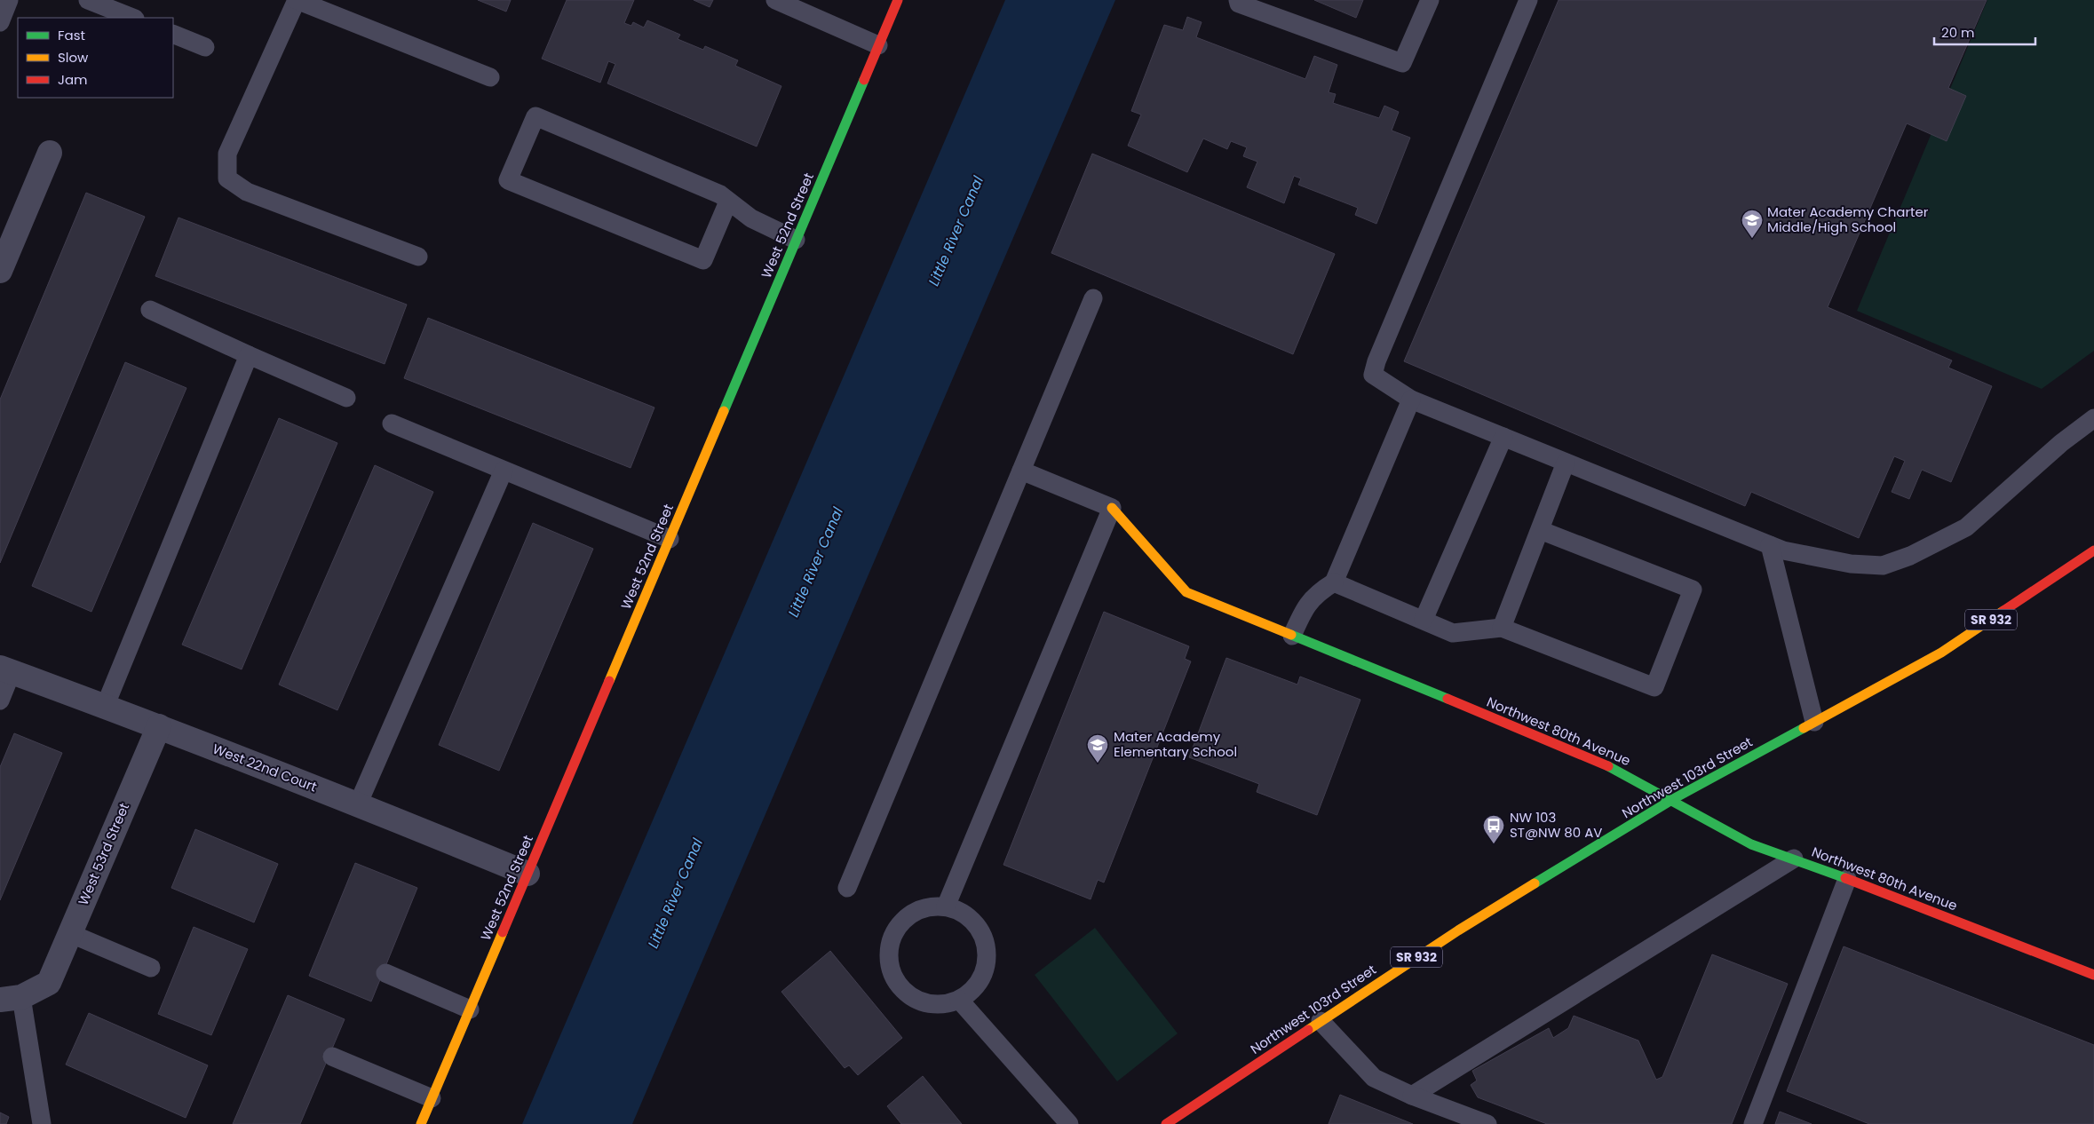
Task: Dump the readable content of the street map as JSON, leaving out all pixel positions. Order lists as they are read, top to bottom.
{
  "streets": {
    "street": [
      "West 52nd Street",
      "SR 932",
      "Northwest 80th Avenue",
      "West 22nd Court",
      "Northwest 103rd Street",
      "West 53rd Street"
    ]
  },
  "crossings": [
    ["West 52nd Street", "West 22nd Court"],
    ["Northwest 80th Avenue", "Northwest 103rd Street"],
    ["West 22nd Court", "West 53rd Street"]
  ],
  "water": ["Little River Canal"],
  "places": {
    "school or university": ["Mater Academy Charter Middle/High School", "Mater Academy Elementary School"],
    "bus stop": ["NW 103 ST@NW 80 AV"]
  },
  "legend": ["Fast", "Slow", "Jam"],
  "scale_bar": "20 m"
}
